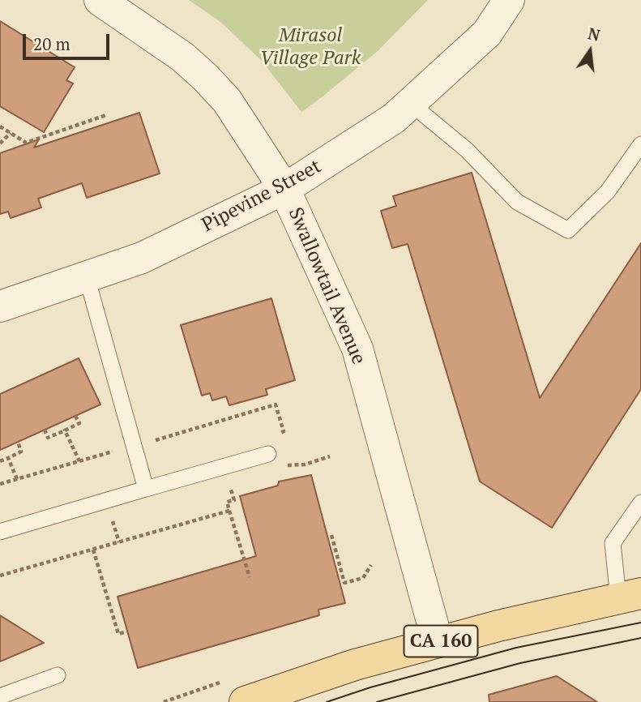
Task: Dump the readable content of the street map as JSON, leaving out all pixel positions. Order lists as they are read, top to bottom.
{
  "streets": {
    "main road": ["CA 160"],
    "street": ["Pipevine Street", "Swallowtail Avenue"]
  },
  "crossings": [
    ["Pipevine Street", "Swallowtail Avenue"],
    ["Swallowtail Avenue", "CA 160"]
  ],
  "parks": ["Mirasol Village Park"],
  "scale_bar": "20 m",
  "north": "top"
}
